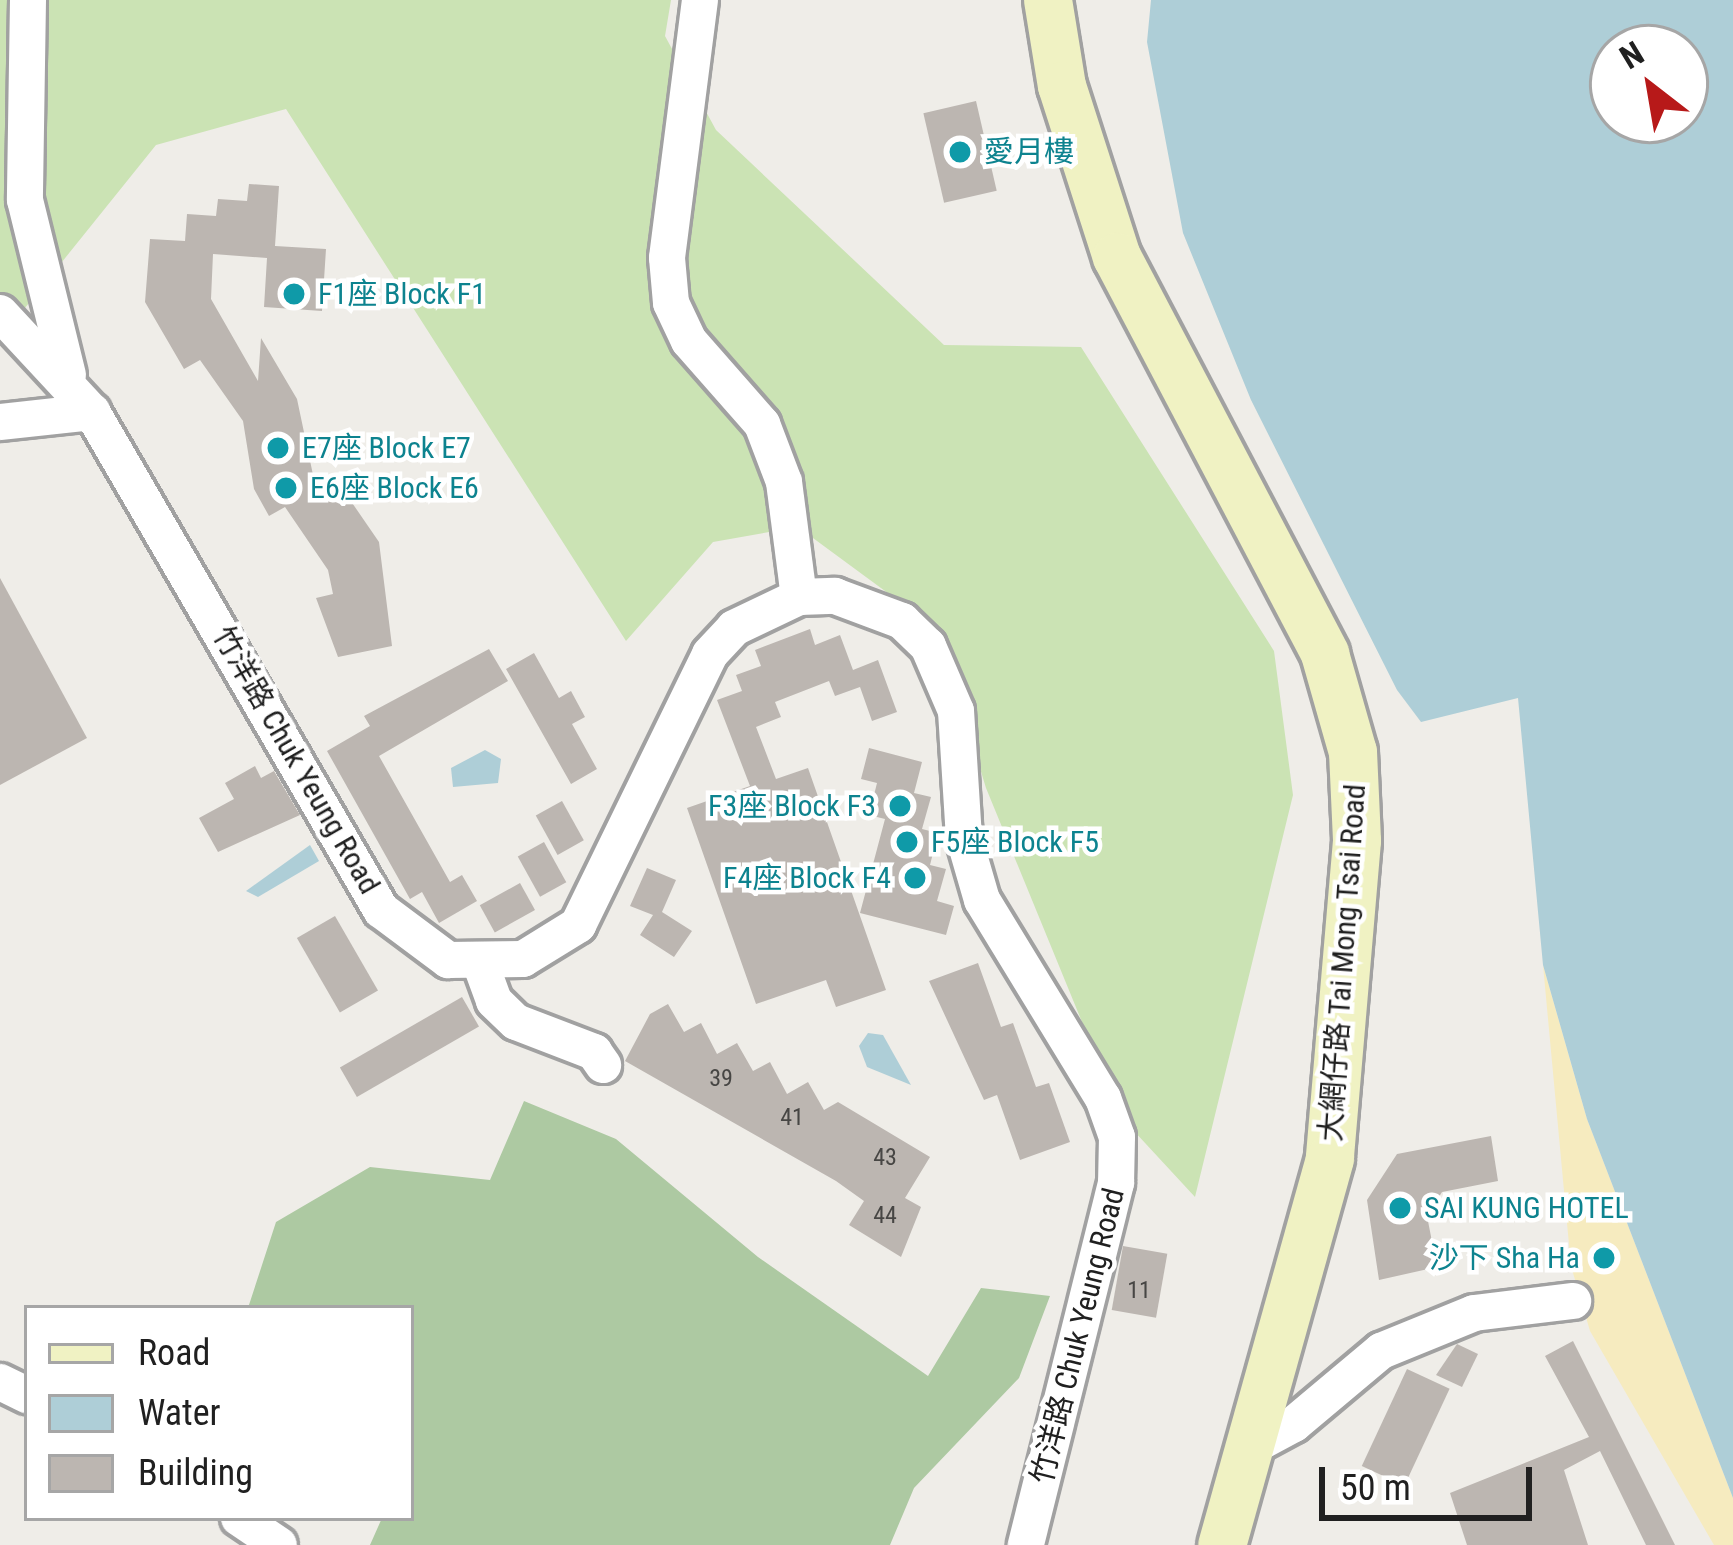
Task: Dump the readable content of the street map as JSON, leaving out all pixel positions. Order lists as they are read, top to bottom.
{
  "streets": {
    "main road": ["大網仔路 Tai Mong Tsai Road"],
    "street": ["竹洋路 Chuk Yeung Road"]
  },
  "places": [
    "愛月樓",
    "F1座 Block F1",
    "E7座 Block E7",
    "E6座 Block E6",
    "F3座 Block F3",
    "F5座 Block F5",
    "F4座 Block F4",
    "SAI KUNG HOTEL",
    "沙下 Sha Ha"
  ],
  "house_numbers": [
    "39",
    "41",
    "43",
    "44",
    "11"
  ],
  "legend": ["Road", "Water", "Building"],
  "scale_bar": "50 m",
  "north": "top left"
}
